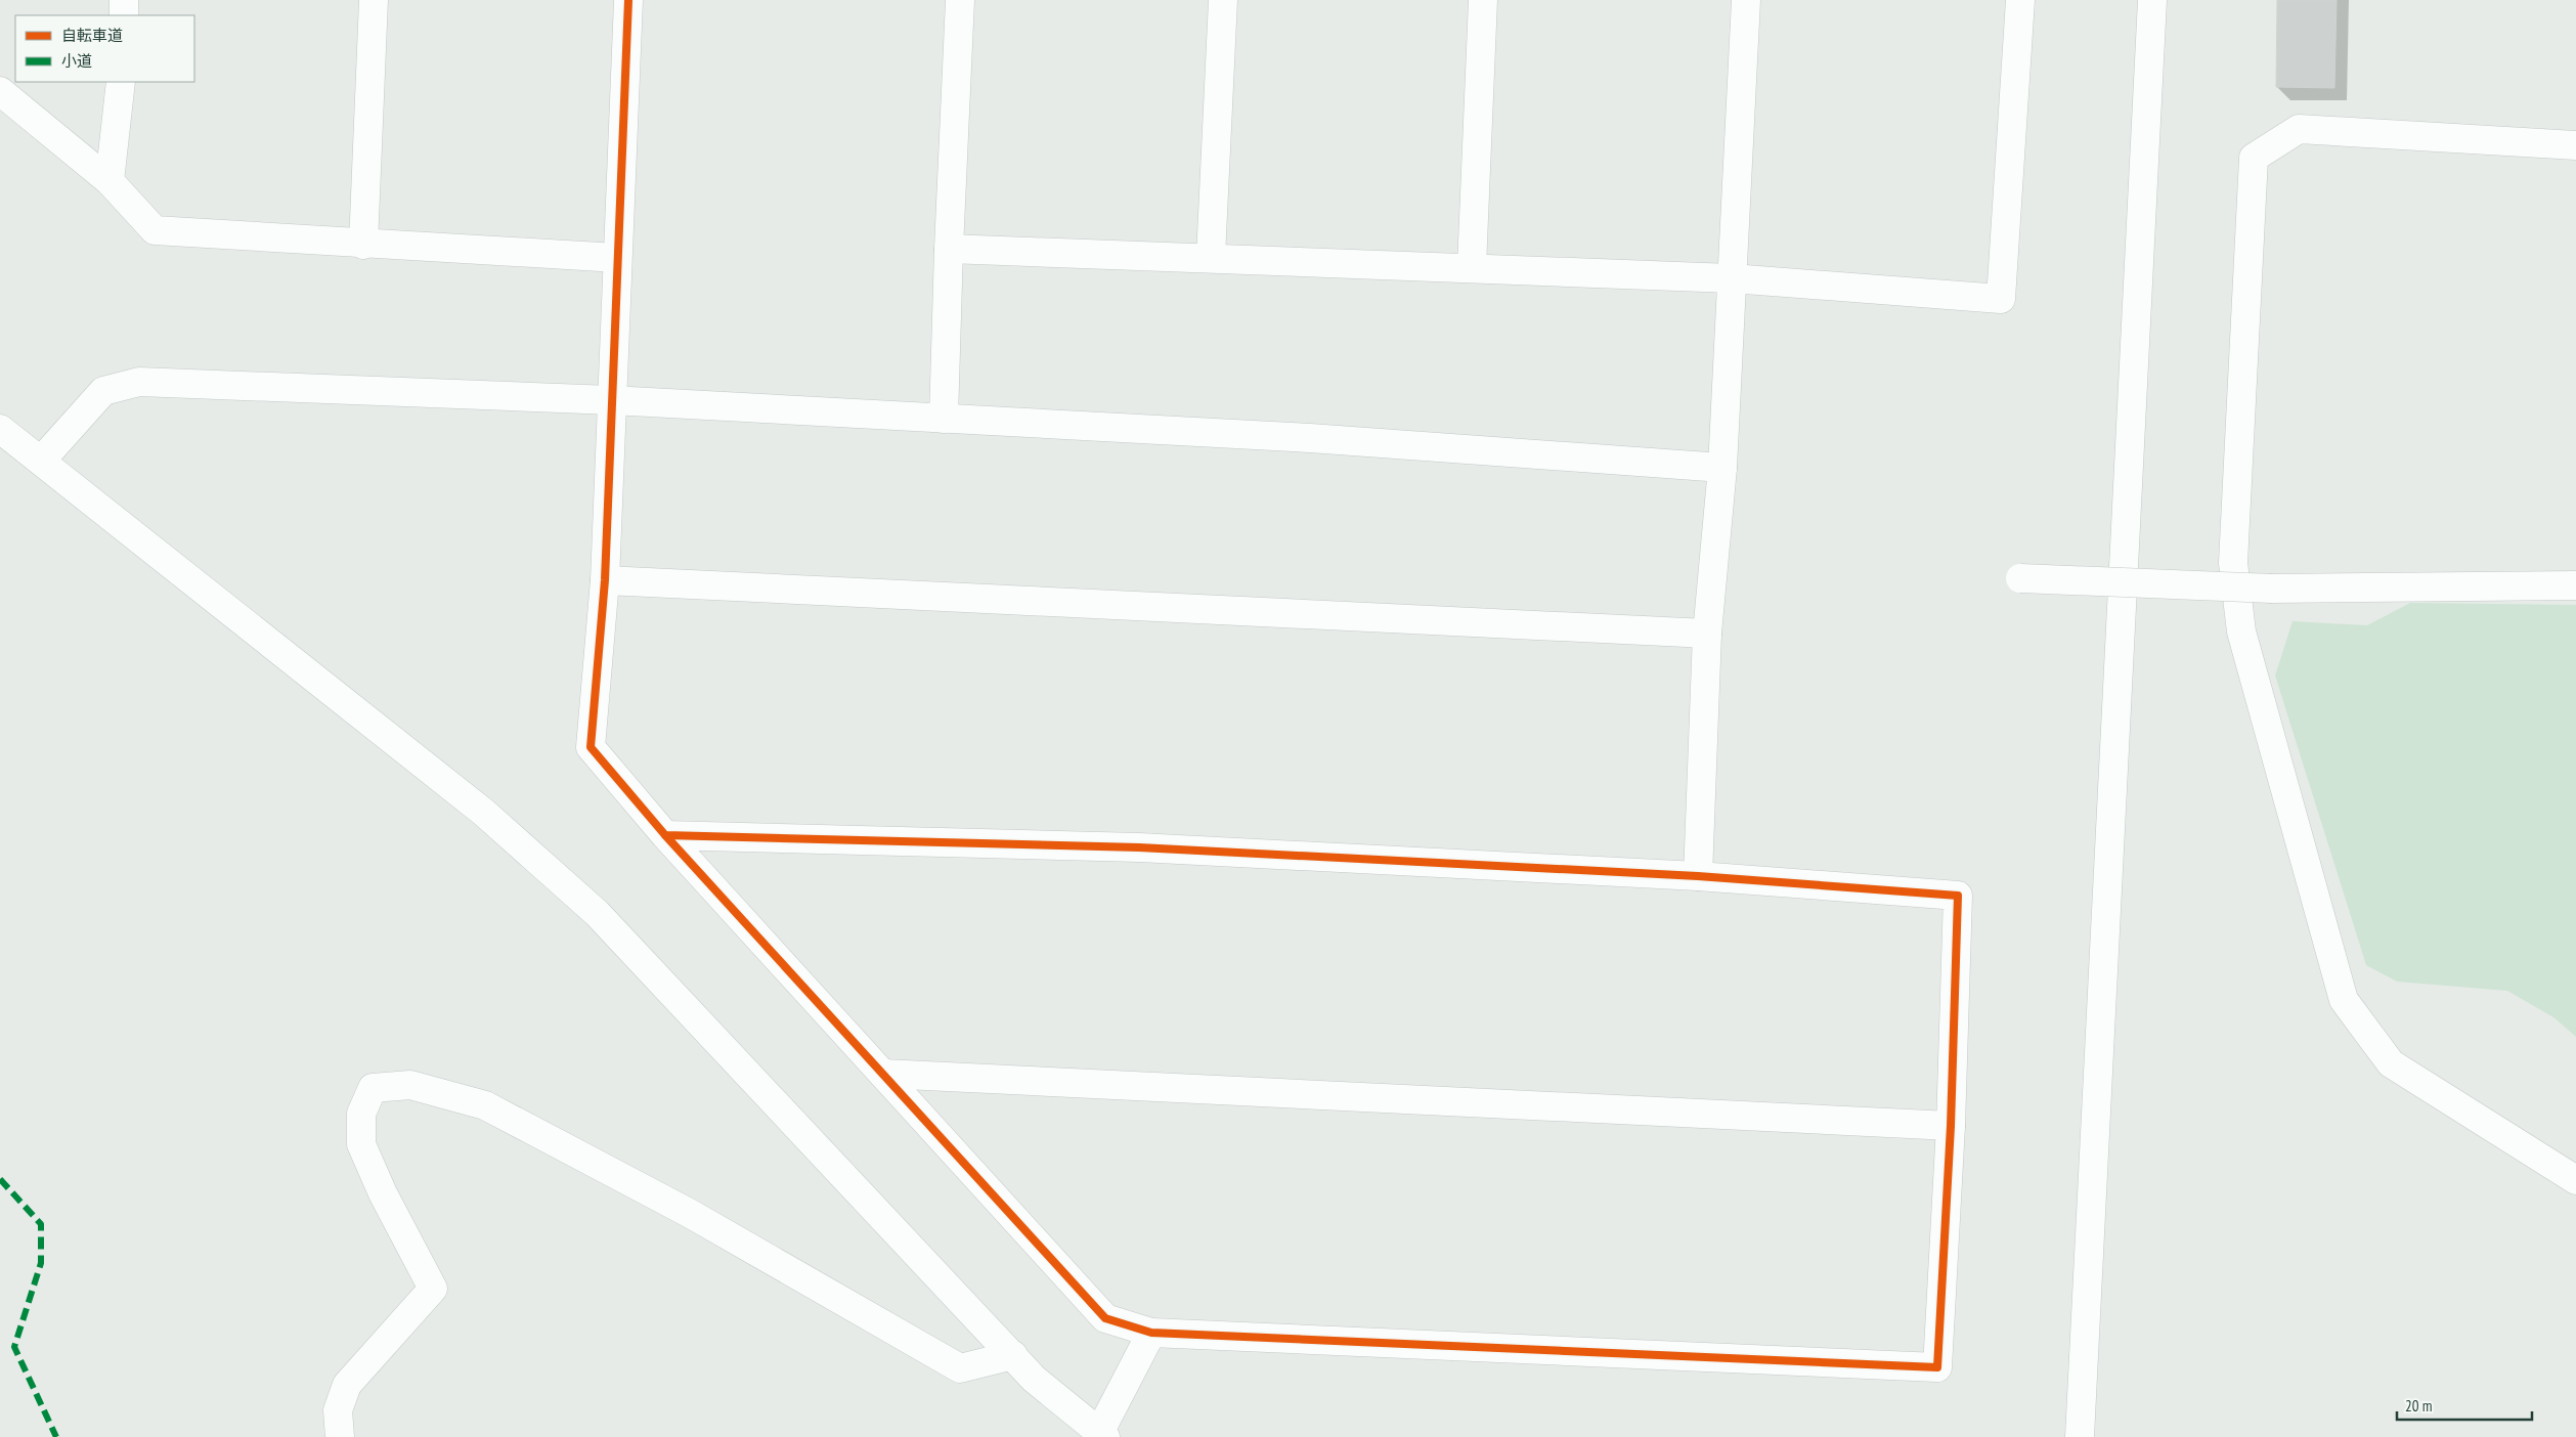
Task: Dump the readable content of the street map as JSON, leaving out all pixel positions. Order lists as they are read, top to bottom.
{
  "legend": ["自転車道", "小道"],
  "scale_bar": "20 m"
}
